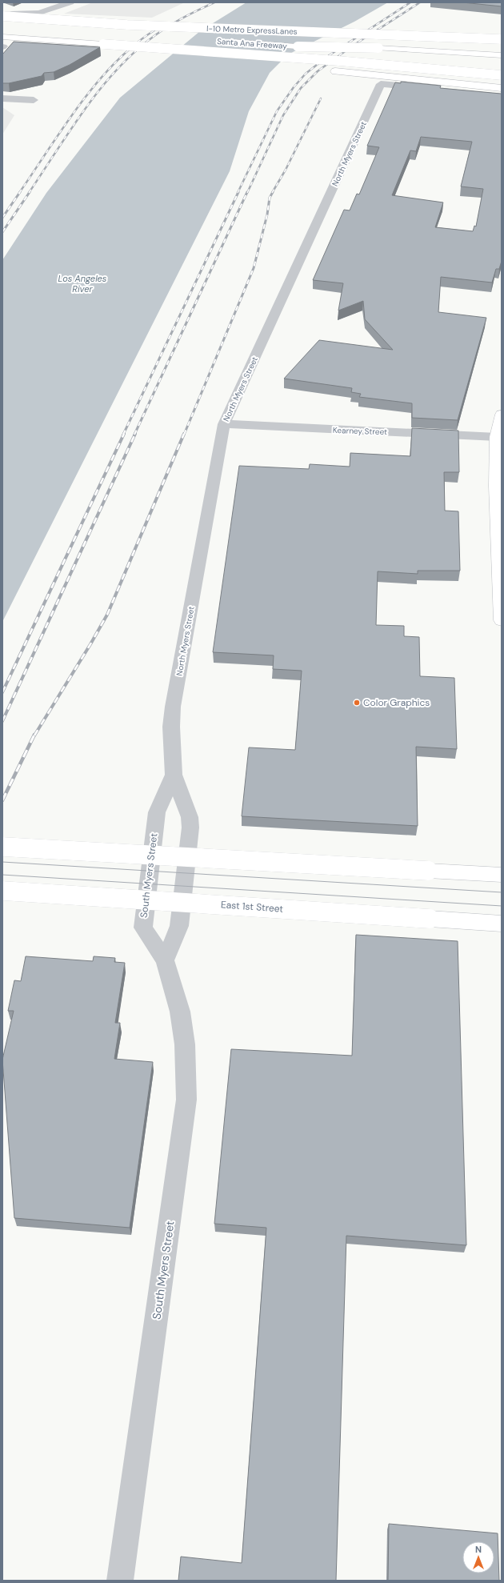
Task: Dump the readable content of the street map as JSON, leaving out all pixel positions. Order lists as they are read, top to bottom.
{
  "streets": {
    "main road": ["I-10 Metro ExpressLanes", "Santa Ana Freeway", "East 1st Street"],
    "street": ["North Myers Street", "Kearney Street", "South Myers Street"]
  },
  "crossings": [
    ["North Myers Street", "Kearney Street"],
    ["North Myers Street", "South Myers Street"]
  ],
  "water": ["Los Angeles River"],
  "places": ["Color Graphics"],
  "north": "top"
}
